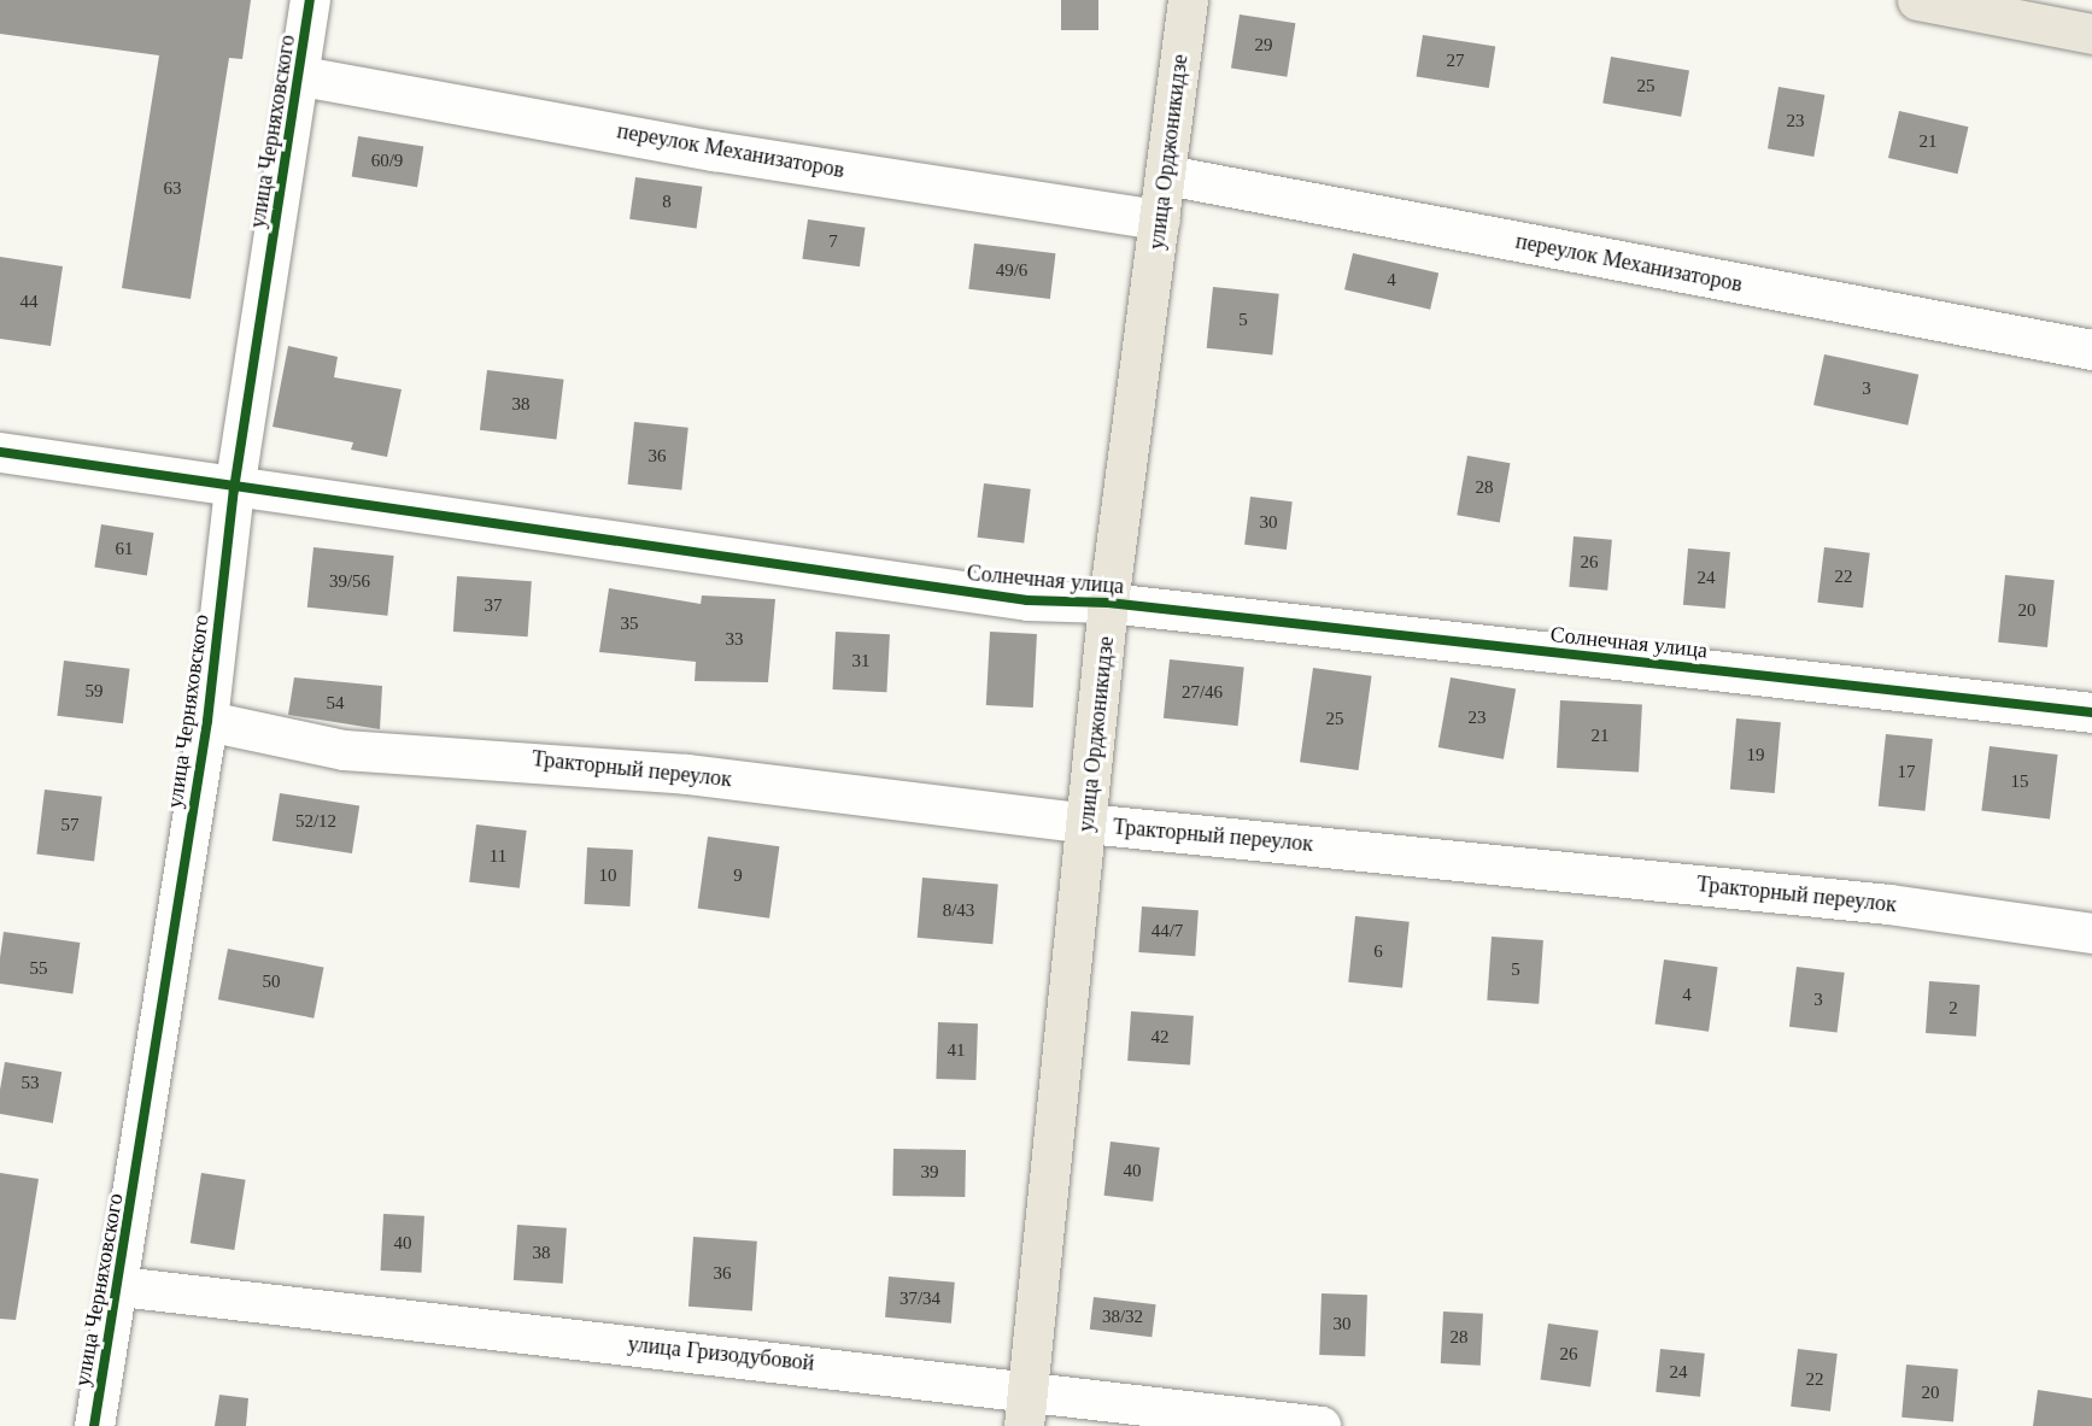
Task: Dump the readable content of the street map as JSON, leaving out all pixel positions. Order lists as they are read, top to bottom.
{
  "streets": {
    "main road": ["улица Орджоникидзе"],
    "street": [
      "улица Черняховского",
      "переулок Механизаторов",
      "Солнечная улица",
      "Тракторный переулок",
      "улица Гризодубовой"
    ]
  },
  "crossings": [
    ["улица Черняховского", "переулок Механизаторов"],
    ["улица Черняховского", "Солнечная улица"],
    ["улица Черняховского", "Тракторный переулок"],
    ["улица Черняховского", "улица Гризодубовой"],
    ["переулок Механизаторов", "улица Орджоникидзе"],
    ["улица Орджоникидзе", "Солнечная улица"],
    ["улица Орджоникидзе", "Тракторный переулок"],
    ["улица Орджоникидзе", "улица Гризодубовой"]
  ],
  "house_numbers": [
    "29",
    "27",
    "25",
    "23",
    "21",
    "60/9",
    "63",
    "8",
    "7",
    "49/6",
    "4",
    "44",
    "5",
    "3",
    "38",
    "36",
    "28",
    "30",
    "61",
    "26",
    "22",
    "24",
    "39/56",
    "37",
    "20",
    "35",
    "33",
    "31",
    "59",
    "27/46",
    "54",
    "23",
    "25",
    "21",
    "19",
    "17",
    "15",
    "52/12",
    "57",
    "11",
    "10",
    "9",
    "8/43",
    "44/7",
    "6",
    "55",
    "5",
    "50",
    "4",
    "3",
    "2",
    "42",
    "41",
    "53",
    "40",
    "39",
    "40",
    "38",
    "36",
    "37/34",
    "38/32",
    "30",
    "28",
    "26",
    "24",
    "22",
    "20"
  ]
}
